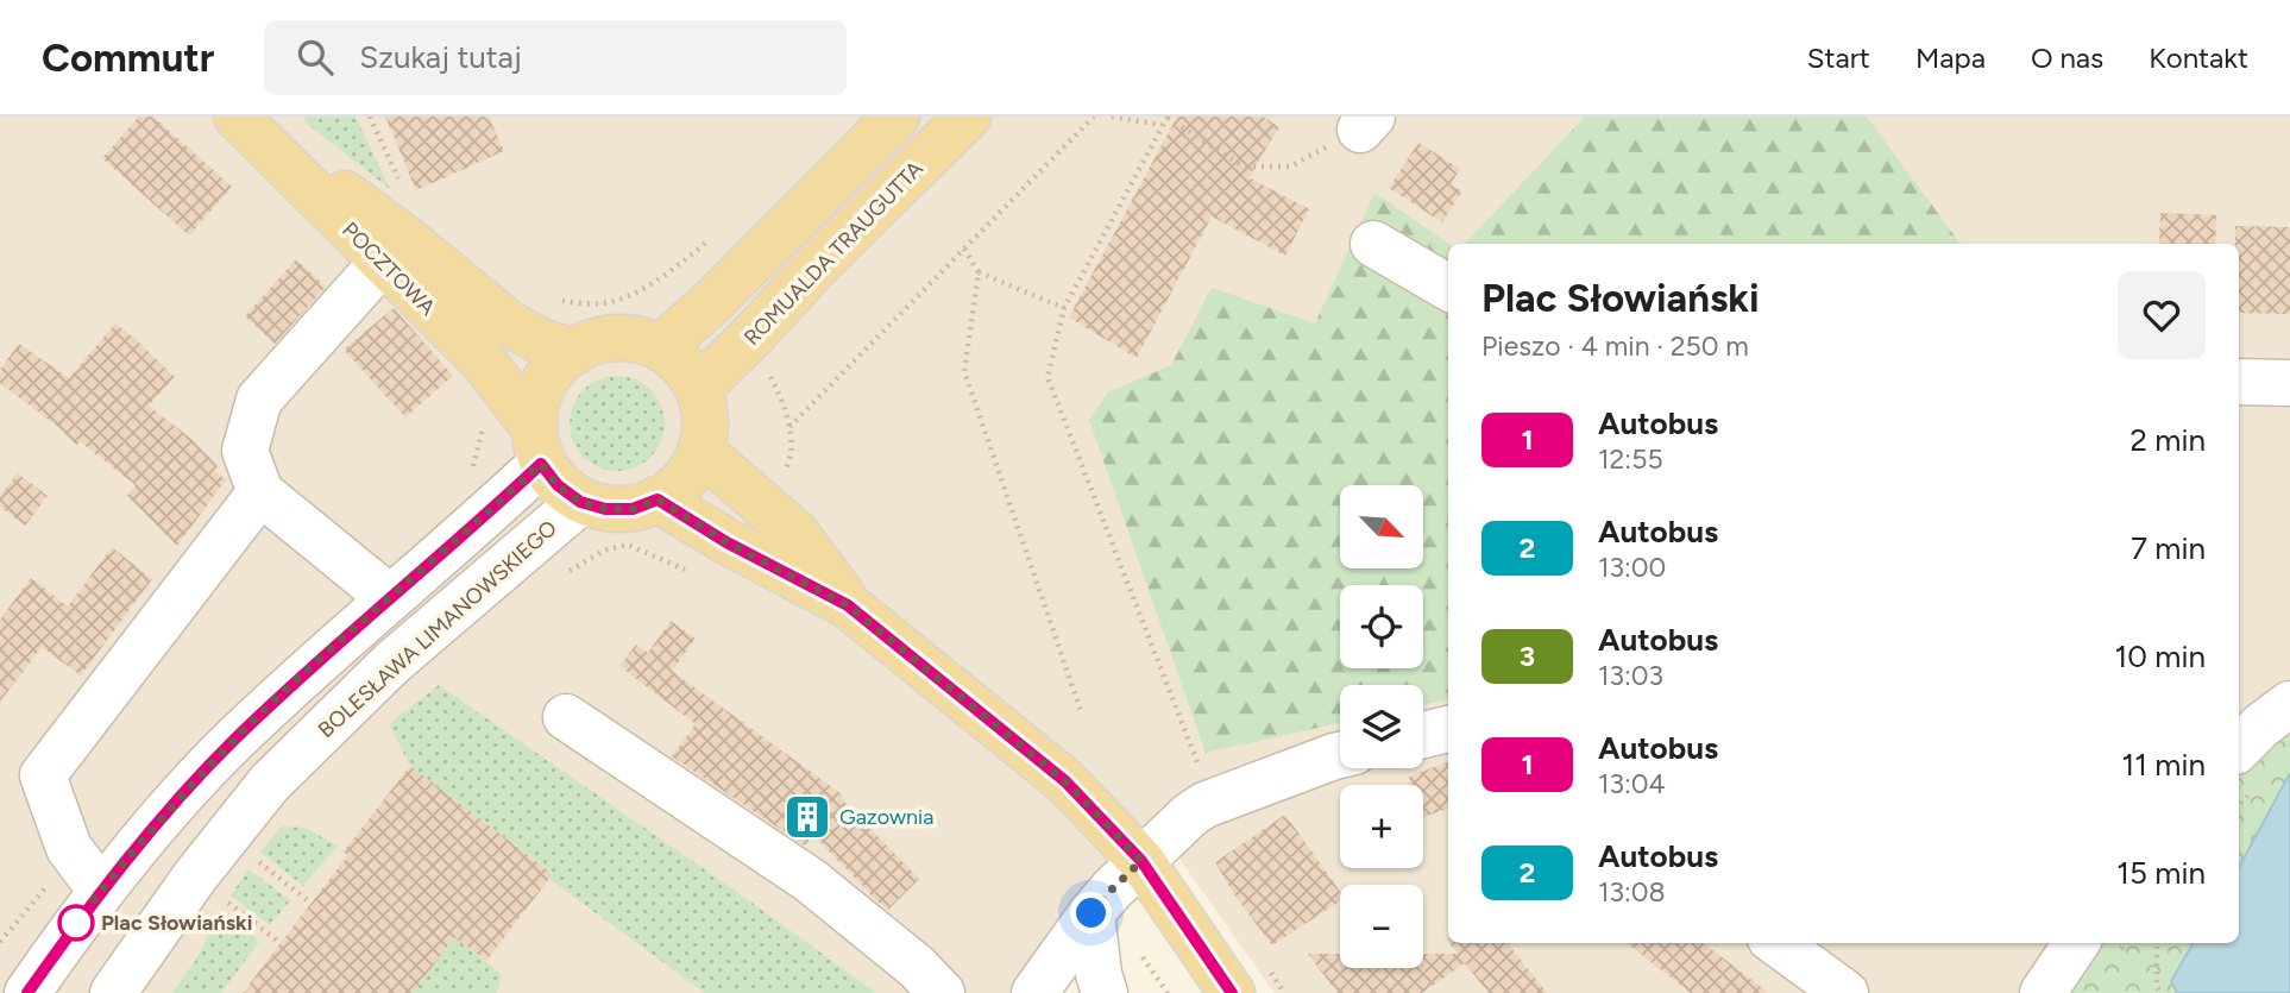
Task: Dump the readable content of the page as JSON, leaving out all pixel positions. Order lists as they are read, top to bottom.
{
  "streets": {
    "main road": ["ROMUALDA TRAUGUTTA", "POCZTOWA"],
    "street": ["BOLESŁAWA LIMANOWSKIEGO"]
  },
  "crossings": [
    ["ROMUALDA TRAUGUTTA", "POCZTOWA"],
    ["ROMUALDA TRAUGUTTA", "BOLESŁAWA LIMANOWSKIEGO"],
    ["POCZTOWA", "BOLESŁAWA LIMANOWSKIEGO"]
  ],
  "places": {
    "building": ["Gazownia"],
    "other": ["Plac Słowiański"]
  },
  "lines": ["bus line 1"],
  "north": "bottom right",
  "page": {
    "header": "Commutr",
    "search": "Szukaj tutaj",
    "nav": [
      "Start",
      "Mapa",
      "O nas",
      "Kontakt"
    ],
    "heading": ["Plac Słowiański", "Pieszo · 4 min · 250 m"],
    "list": [
      {
        "mark": "1",
        "name": "Autobus",
        "note": "12:55",
        "value": "2 min"
      },
      {
        "mark": "2",
        "name": "Autobus",
        "note": "13:00",
        "value": "7 min"
      },
      {
        "mark": "3",
        "name": "Autobus",
        "note": "13:03",
        "value": "10 min"
      },
      {
        "mark": "1",
        "name": "Autobus",
        "note": "13:04",
        "value": "11 min"
      },
      {
        "mark": "2",
        "name": "Autobus",
        "note": "13:08",
        "value": "15 min"
      }
    ],
    "map_buttons": ["+", "−"]
  }
}
